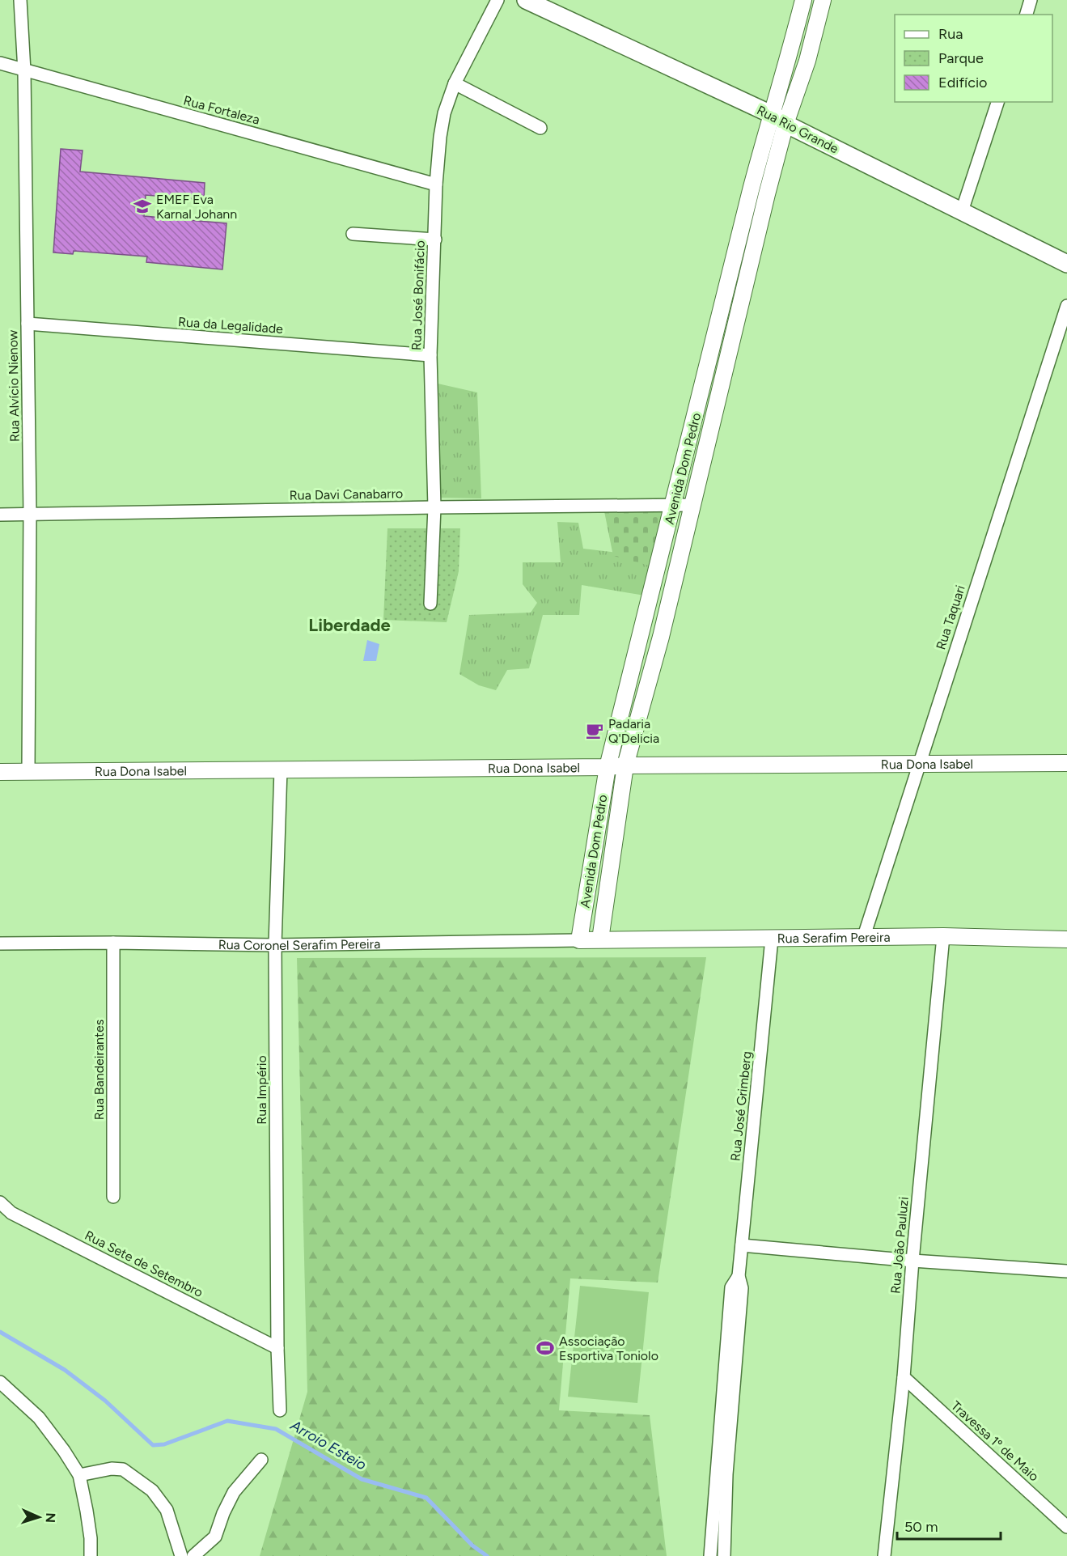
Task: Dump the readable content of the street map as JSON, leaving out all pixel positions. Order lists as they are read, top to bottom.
{
  "streets": {
    "main road": ["Rua Rio Grande"],
    "street": [
      "Rua Fortaleza",
      "Rua José Bonifácio",
      "Rua da Legalidade",
      "Rua Alvício Nienow",
      "Avenida Dom Pedro",
      "Rua Davi Canabarro",
      "Rua Taquari",
      "Rua Dona Isabel",
      "Rua Serafim Pereira",
      "Rua Coronel Serafim Pereira",
      "Rua Bandeirantes",
      "Rua Império",
      "Rua José Grimberg",
      "Rua João Pauluzi",
      "Rua Sete de Setembro",
      "Travessa 1º de Maio"
    ]
  },
  "crossings": [
    ["Rua Fortaleza", "Rua José Bonifácio"],
    ["Rua Fortaleza", "Rua Alvício Nienow"],
    ["Rua Rio Grande", "Avenida Dom Pedro"],
    ["Rua José Bonifácio", "Rua da Legalidade"],
    ["Rua José Bonifácio", "Rua Davi Canabarro"],
    ["Rua da Legalidade", "Rua Alvício Nienow"],
    ["Rua Alvício Nienow", "Rua Davi Canabarro"],
    ["Rua Alvício Nienow", "Rua Dona Isabel"],
    ["Avenida Dom Pedro", "Rua Davi Canabarro"],
    ["Avenida Dom Pedro", "Rua Dona Isabel"],
    ["Avenida Dom Pedro", "Rua Serafim Pereira"],
    ["Avenida Dom Pedro", "Rua Coronel Serafim Pereira"],
    ["Rua Taquari", "Rua Dona Isabel"],
    ["Rua Taquari", "Rua Serafim Pereira"],
    ["Rua Dona Isabel", "Rua Império"],
    ["Rua Serafim Pereira", "Rua Coronel Serafim Pereira"],
    ["Rua Serafim Pereira", "Rua José Grimberg"],
    ["Rua Serafim Pereira", "Rua João Pauluzi"],
    ["Rua Coronel Serafim Pereira", "Rua Bandeirantes"],
    ["Rua Coronel Serafim Pereira", "Rua Império"],
    ["Rua Império", "Rua Sete de Setembro"],
    ["Rua João Pauluzi", "Travessa 1º de Maio"]
  ],
  "districts": ["Liberdade"],
  "water": ["Arroio Esteio"],
  "places": {
    "school or university": ["EMEF Eva Karnal Johann"],
    "cafe": ["Padaria Q'Delicia"],
    "sports": ["Associação Esportiva Toniolo"]
  },
  "legend": ["Rua", "Parque", "Edifício"],
  "scale_bar": "50 m",
  "north": "right"
}
